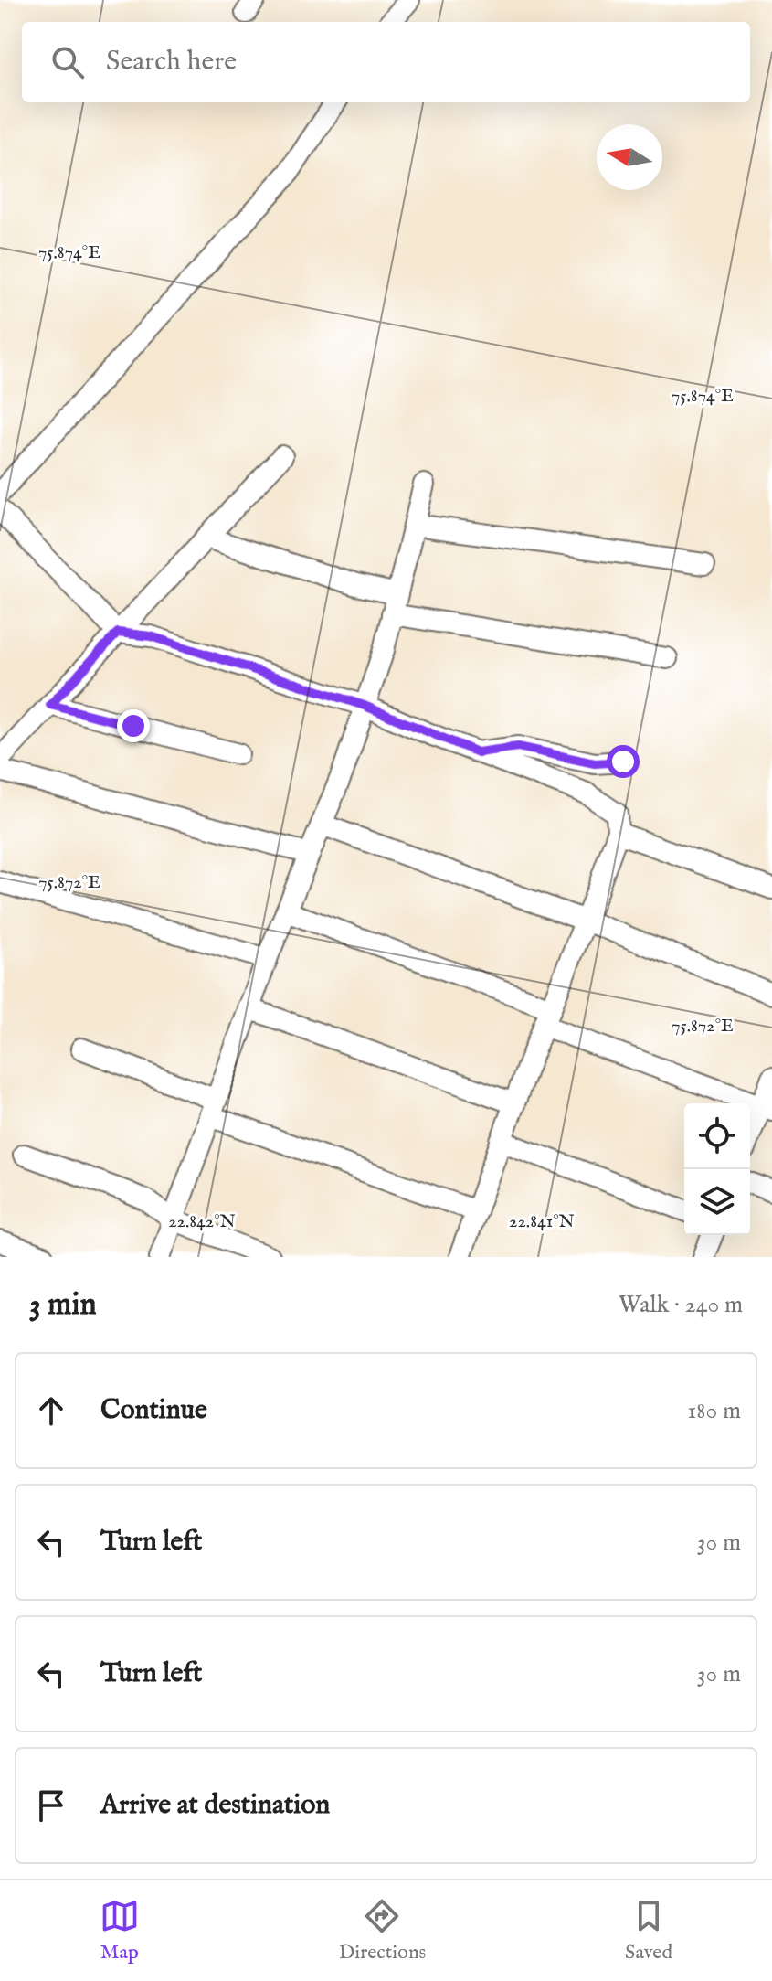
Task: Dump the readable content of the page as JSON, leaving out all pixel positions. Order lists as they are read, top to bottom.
{
  "north": "left",
  "page": {
    "search": "Search here",
    "heading": ["3 min", "Walk · 240 m"],
    "list": [
      ["Continue", "180 m"],
      ["Turn left", "30 m"],
      ["Turn left", "30 m"],
      "Arrive at destination"
    ],
    "nav": ["Map", "Directions", "Saved"]
  },
  "coordinates": [
    "75.874°E",
    "75.872°E",
    "22.842°N",
    "22.841°N"
  ]
}
